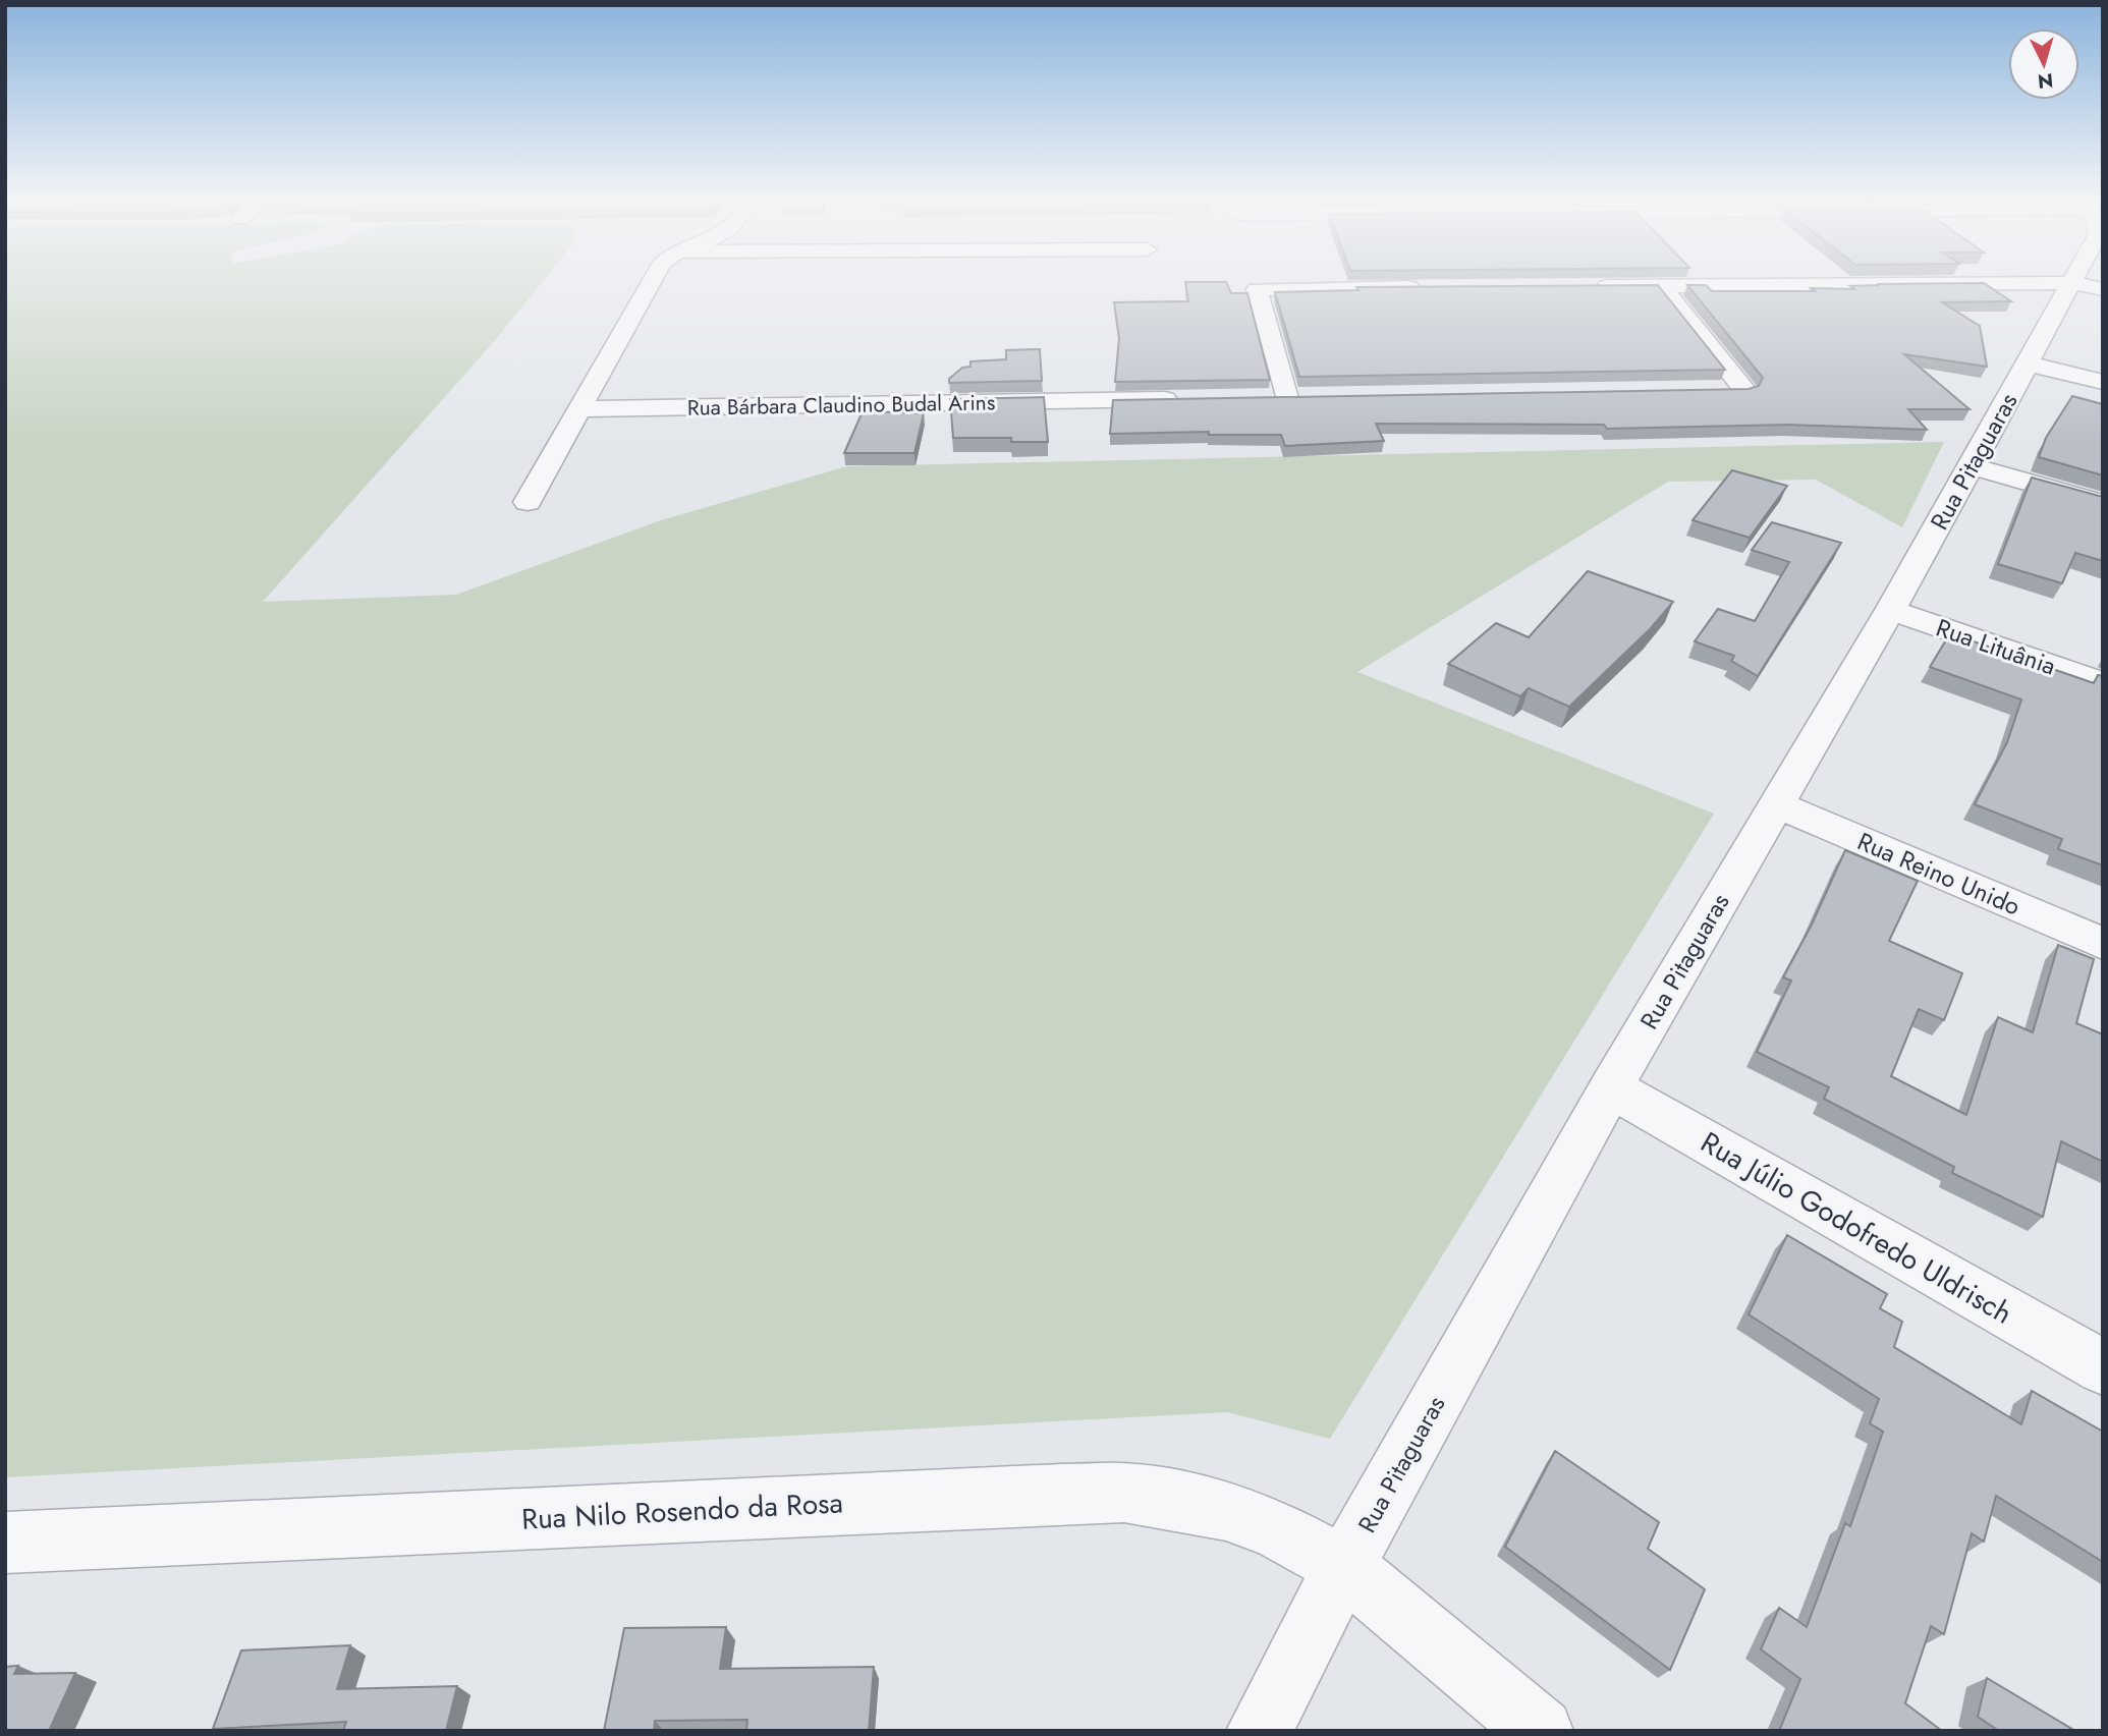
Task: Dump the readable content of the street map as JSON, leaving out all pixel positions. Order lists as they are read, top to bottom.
{
  "streets": {
    "street": [
      "Rua Bárbara Claudino Budal Arins",
      "Rua Pitaguaras",
      "Rua Lituânia",
      "Rua Reino Unido",
      "Rua Júlio Godofredo Uldrisch",
      "Rua Nilo Rosendo da Rosa"
    ]
  },
  "crossings": [
    ["Rua Pitaguaras", "Rua Lituânia"],
    ["Rua Pitaguaras", "Rua Reino Unido"],
    ["Rua Pitaguaras", "Rua Júlio Godofredo Uldrisch"],
    ["Rua Pitaguaras", "Rua Nilo Rosendo da Rosa"]
  ],
  "north": "bottom"
}
